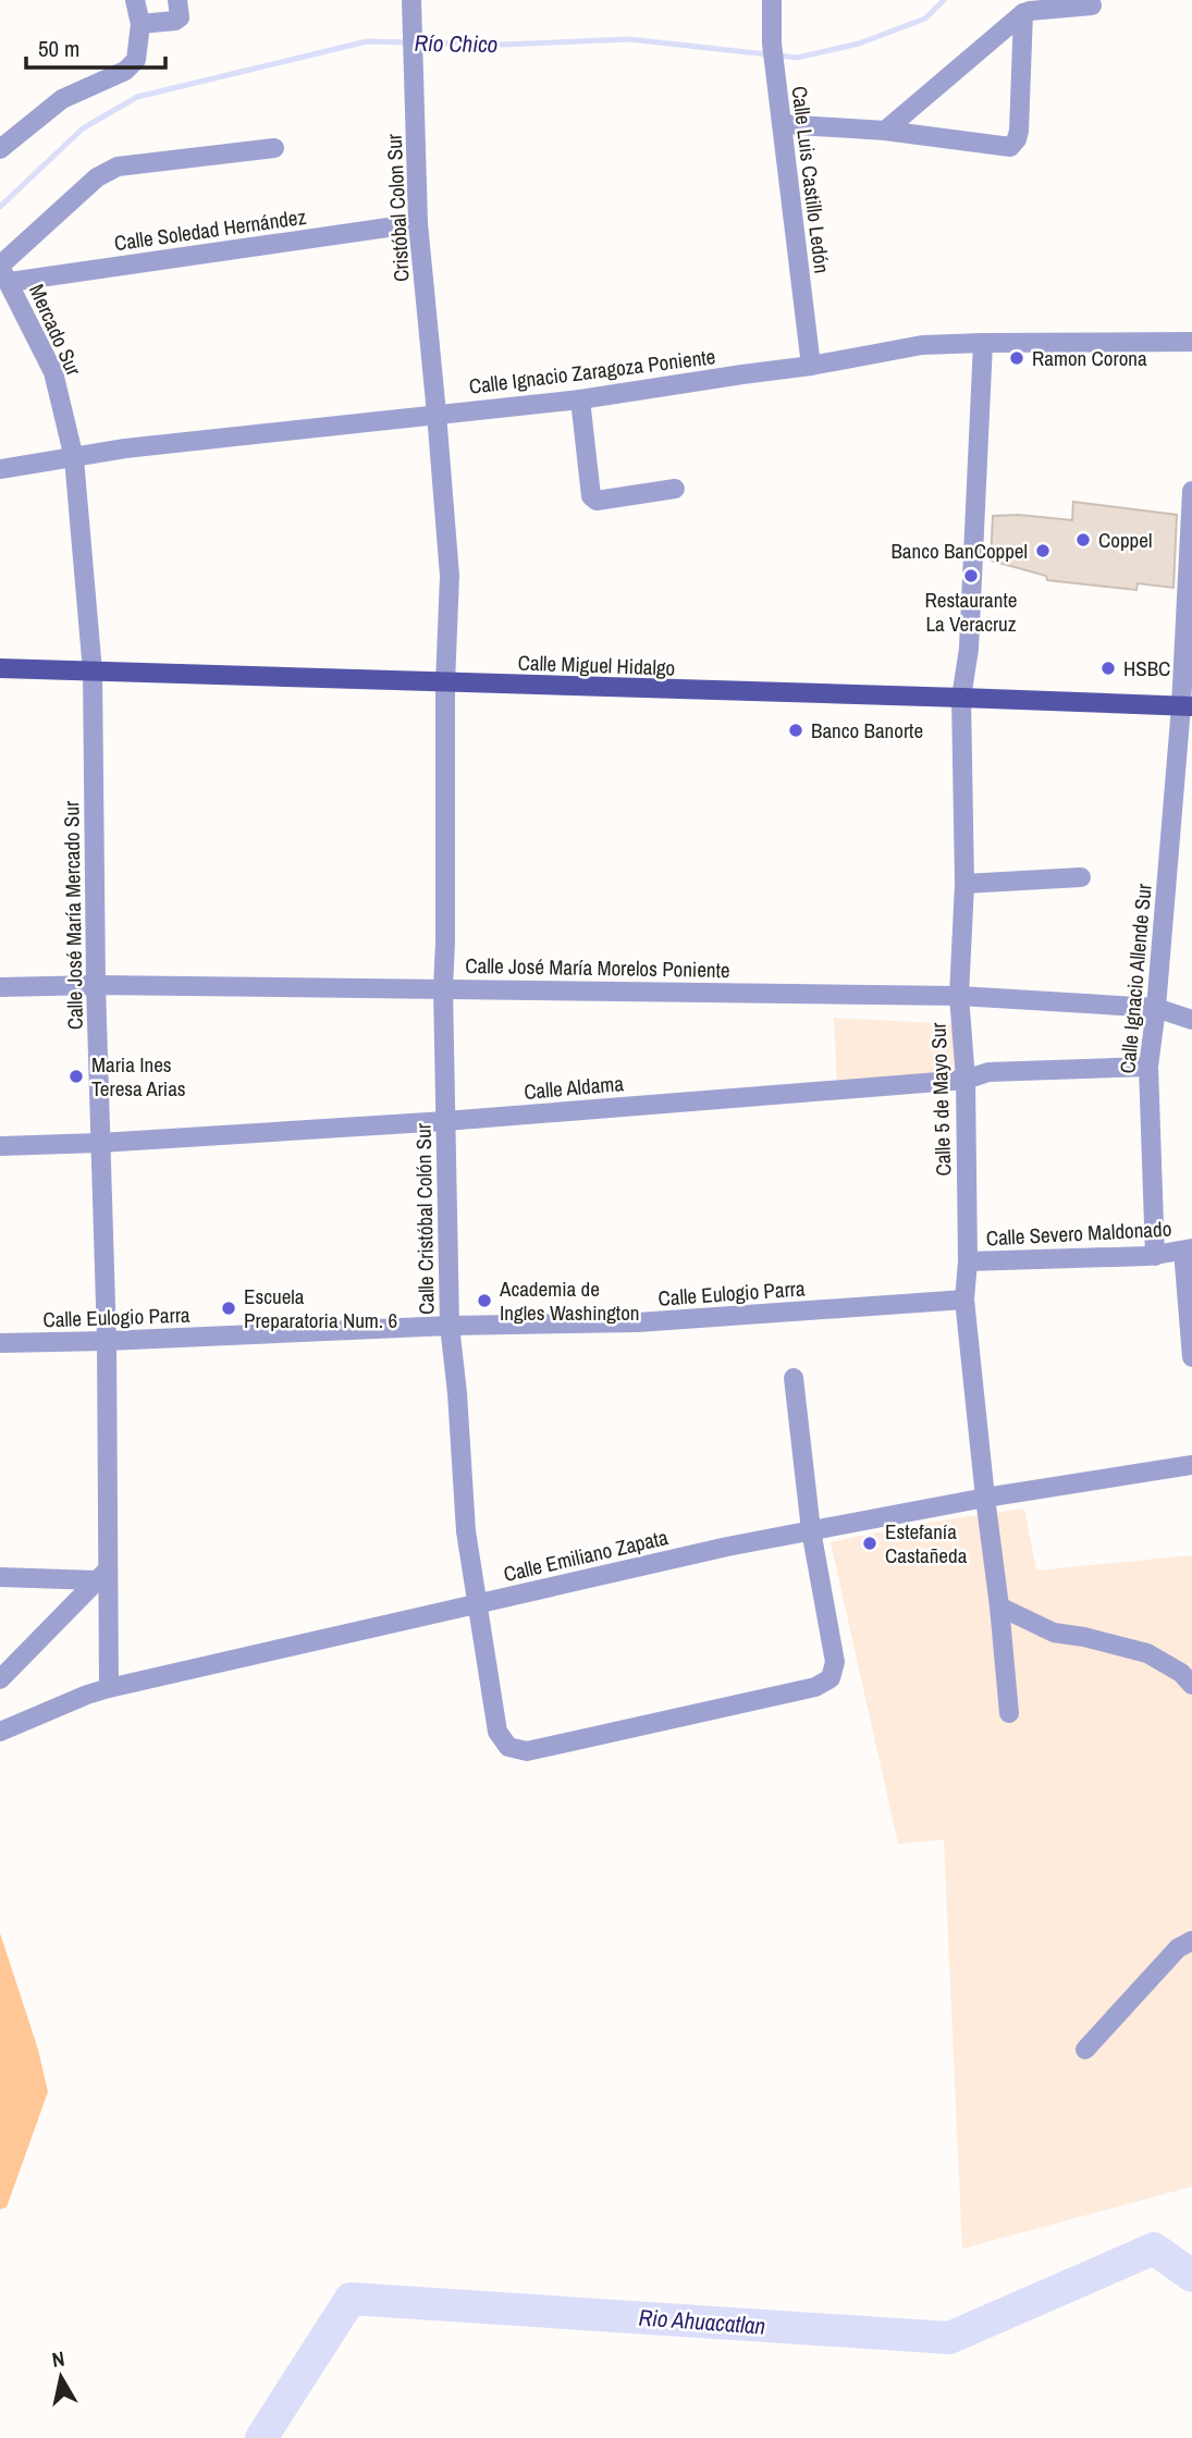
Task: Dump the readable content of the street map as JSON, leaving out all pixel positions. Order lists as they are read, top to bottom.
{
  "streets": {
    "main road": ["Calle Miguel Hidalgo"],
    "street": [
      "Calle Luis Castillo Ledón",
      "Cristóbal Colon Sur",
      "Calle Soledad Hernández",
      "Mercado Sur",
      "Calle Ignacio Zaragoza Poniente",
      "Calle José María Mercado Sur",
      "Calle José María Morelos Poniente",
      "Calle Ignacio Allende Sur",
      "Calle Aldama",
      "Calle 5 de Mayo Sur",
      "Calle Cristóbal Colón Sur",
      "Calle Severo Maldonado",
      "Calle Eulogio Parra",
      "Calle Emiliano Zapata"
    ]
  },
  "crossings": [
    ["Calle Luis Castillo Ledón", "Calle Ignacio Zaragoza Poniente"],
    ["Cristóbal Colon Sur", "Calle Soledad Hernández"],
    ["Cristóbal Colon Sur", "Calle Ignacio Zaragoza Poniente"],
    ["Cristóbal Colon Sur", "Calle Miguel Hidalgo"],
    ["Cristóbal Colon Sur", "Calle Cristóbal Colón Sur"],
    ["Calle Soledad Hernández", "Mercado Sur"],
    ["Mercado Sur", "Calle Ignacio Zaragoza Poniente"],
    ["Mercado Sur", "Calle Miguel Hidalgo"],
    ["Mercado Sur", "Calle José María Mercado Sur"],
    ["Calle Ignacio Zaragoza Poniente", "Calle 5 de Mayo Sur"],
    ["Calle Miguel Hidalgo", "Calle José María Mercado Sur"],
    ["Calle Miguel Hidalgo", "Calle Ignacio Allende Sur"],
    ["Calle Miguel Hidalgo", "Calle 5 de Mayo Sur"],
    ["Calle Miguel Hidalgo", "Calle Cristóbal Colón Sur"],
    ["Calle José María Mercado Sur", "Calle José María Morelos Poniente"],
    ["Calle José María Mercado Sur", "Calle Aldama"],
    ["Calle José María Mercado Sur", "Calle Eulogio Parra"],
    ["Calle José María Mercado Sur", "Calle Emiliano Zapata"],
    ["Calle José María Morelos Poniente", "Calle Ignacio Allende Sur"],
    ["Calle José María Morelos Poniente", "Calle 5 de Mayo Sur"],
    ["Calle José María Morelos Poniente", "Calle Cristóbal Colón Sur"],
    ["Calle Ignacio Allende Sur", "Calle Aldama"],
    ["Calle Ignacio Allende Sur", "Calle Severo Maldonado"],
    ["Calle Aldama", "Calle 5 de Mayo Sur"],
    ["Calle Aldama", "Calle Cristóbal Colón Sur"],
    ["Calle 5 de Mayo Sur", "Calle Severo Maldonado"],
    ["Calle 5 de Mayo Sur", "Calle Eulogio Parra"],
    ["Calle 5 de Mayo Sur", "Calle Emiliano Zapata"],
    ["Calle Cristóbal Colón Sur", "Calle Eulogio Parra"],
    ["Calle Cristóbal Colón Sur", "Calle Emiliano Zapata"]
  ],
  "water": ["Río Chico", "Rio Ahuacatlan"],
  "places": [
    "Ramon Corona",
    "Coppel",
    "Banco BanCoppel",
    "Restaurante La Veracruz",
    "HSBC",
    "Banco Banorte",
    "Maria Ines Teresa Arias",
    "Academia de Ingles Washington",
    "Escuela Preparatoria Num. 6",
    "Estefanía Castañeda"
  ],
  "scale_bar": "50 m",
  "north": "top"
}
